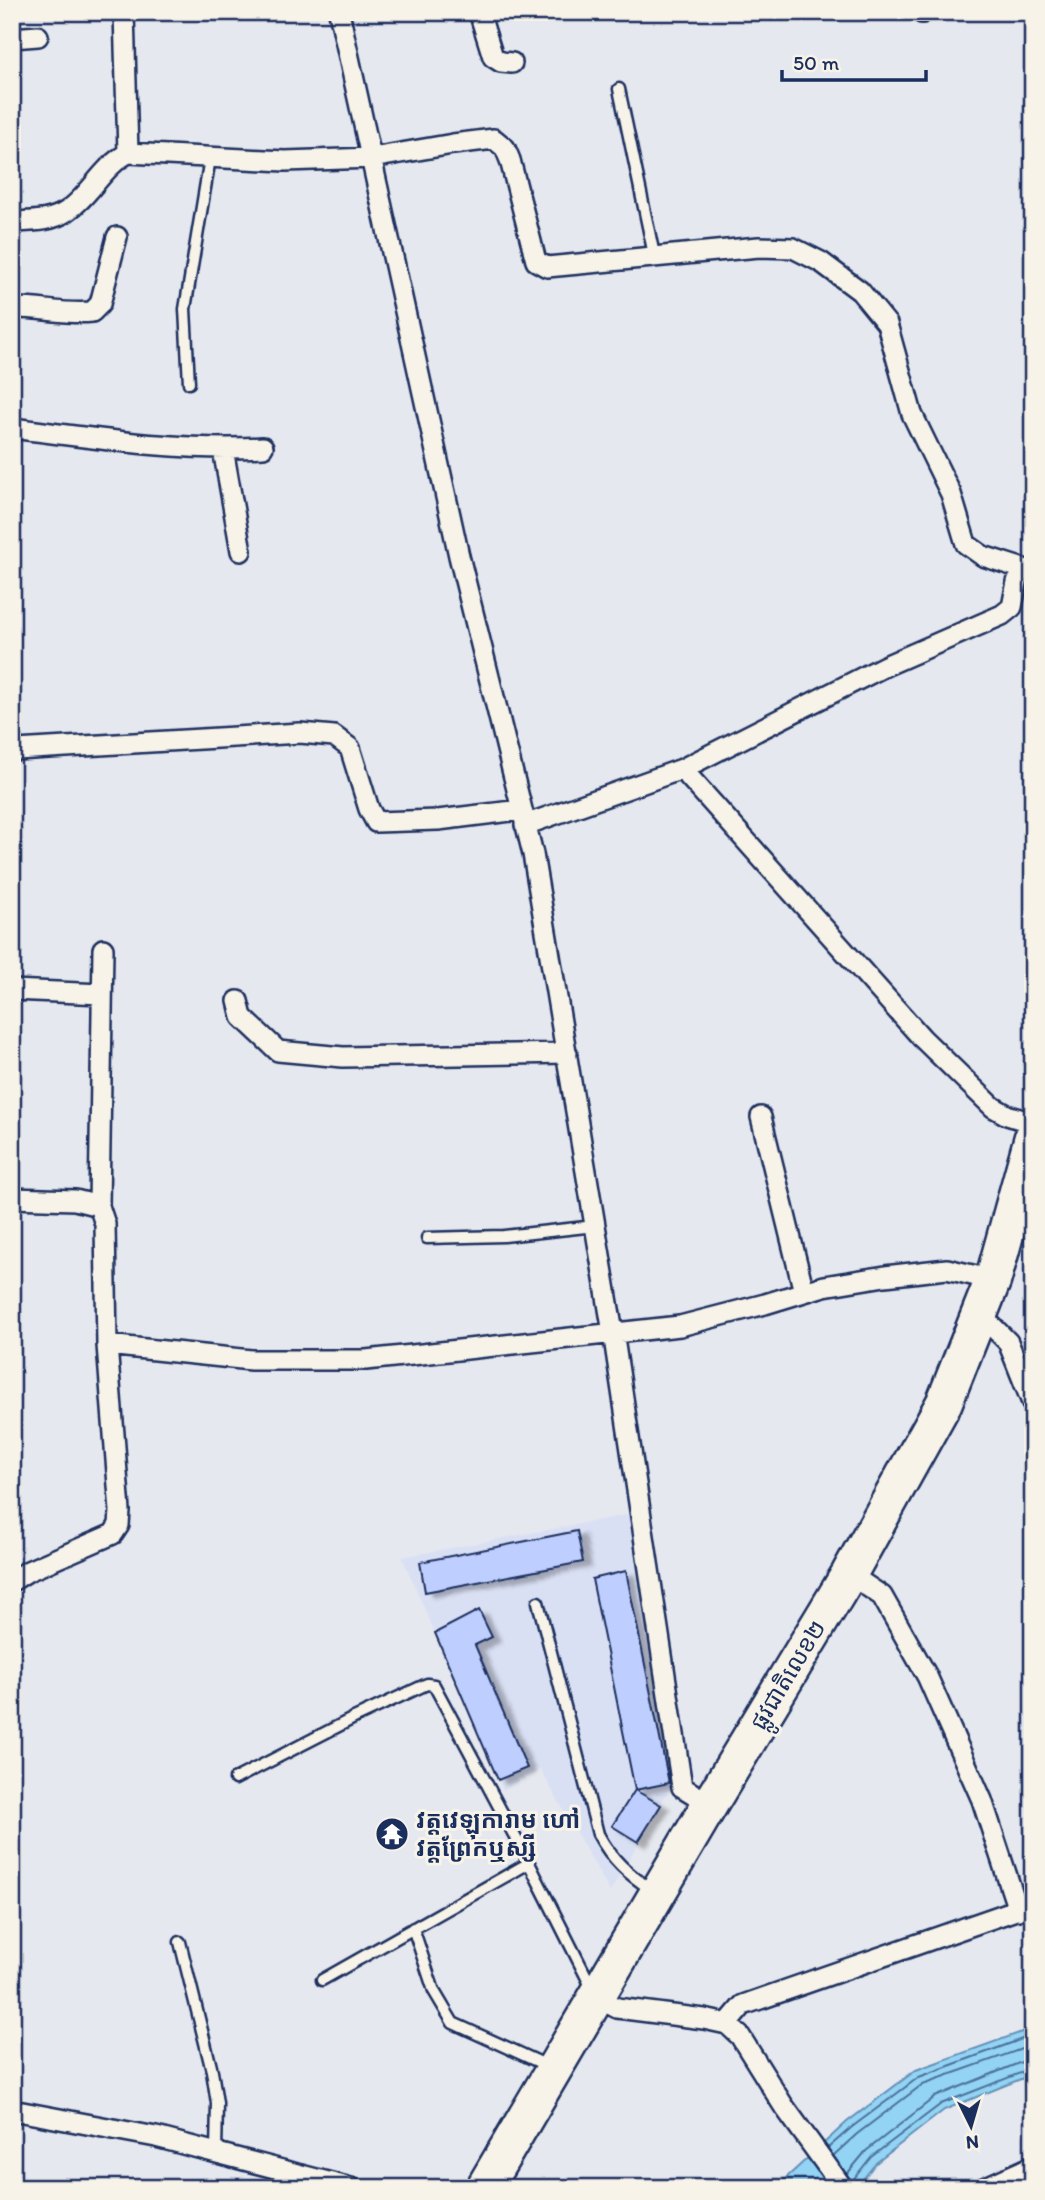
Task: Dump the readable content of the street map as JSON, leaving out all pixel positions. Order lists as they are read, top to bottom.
{
  "streets": {
    "highway": ["ផ្លូវជាតិលេខ២"]
  },
  "places": {
    "temple": ["វត្តវេឡុការាម ហៅ វត្តព្រែកឬស្សី"]
  },
  "scale_bar": "50 m",
  "north": "bottom"
}
